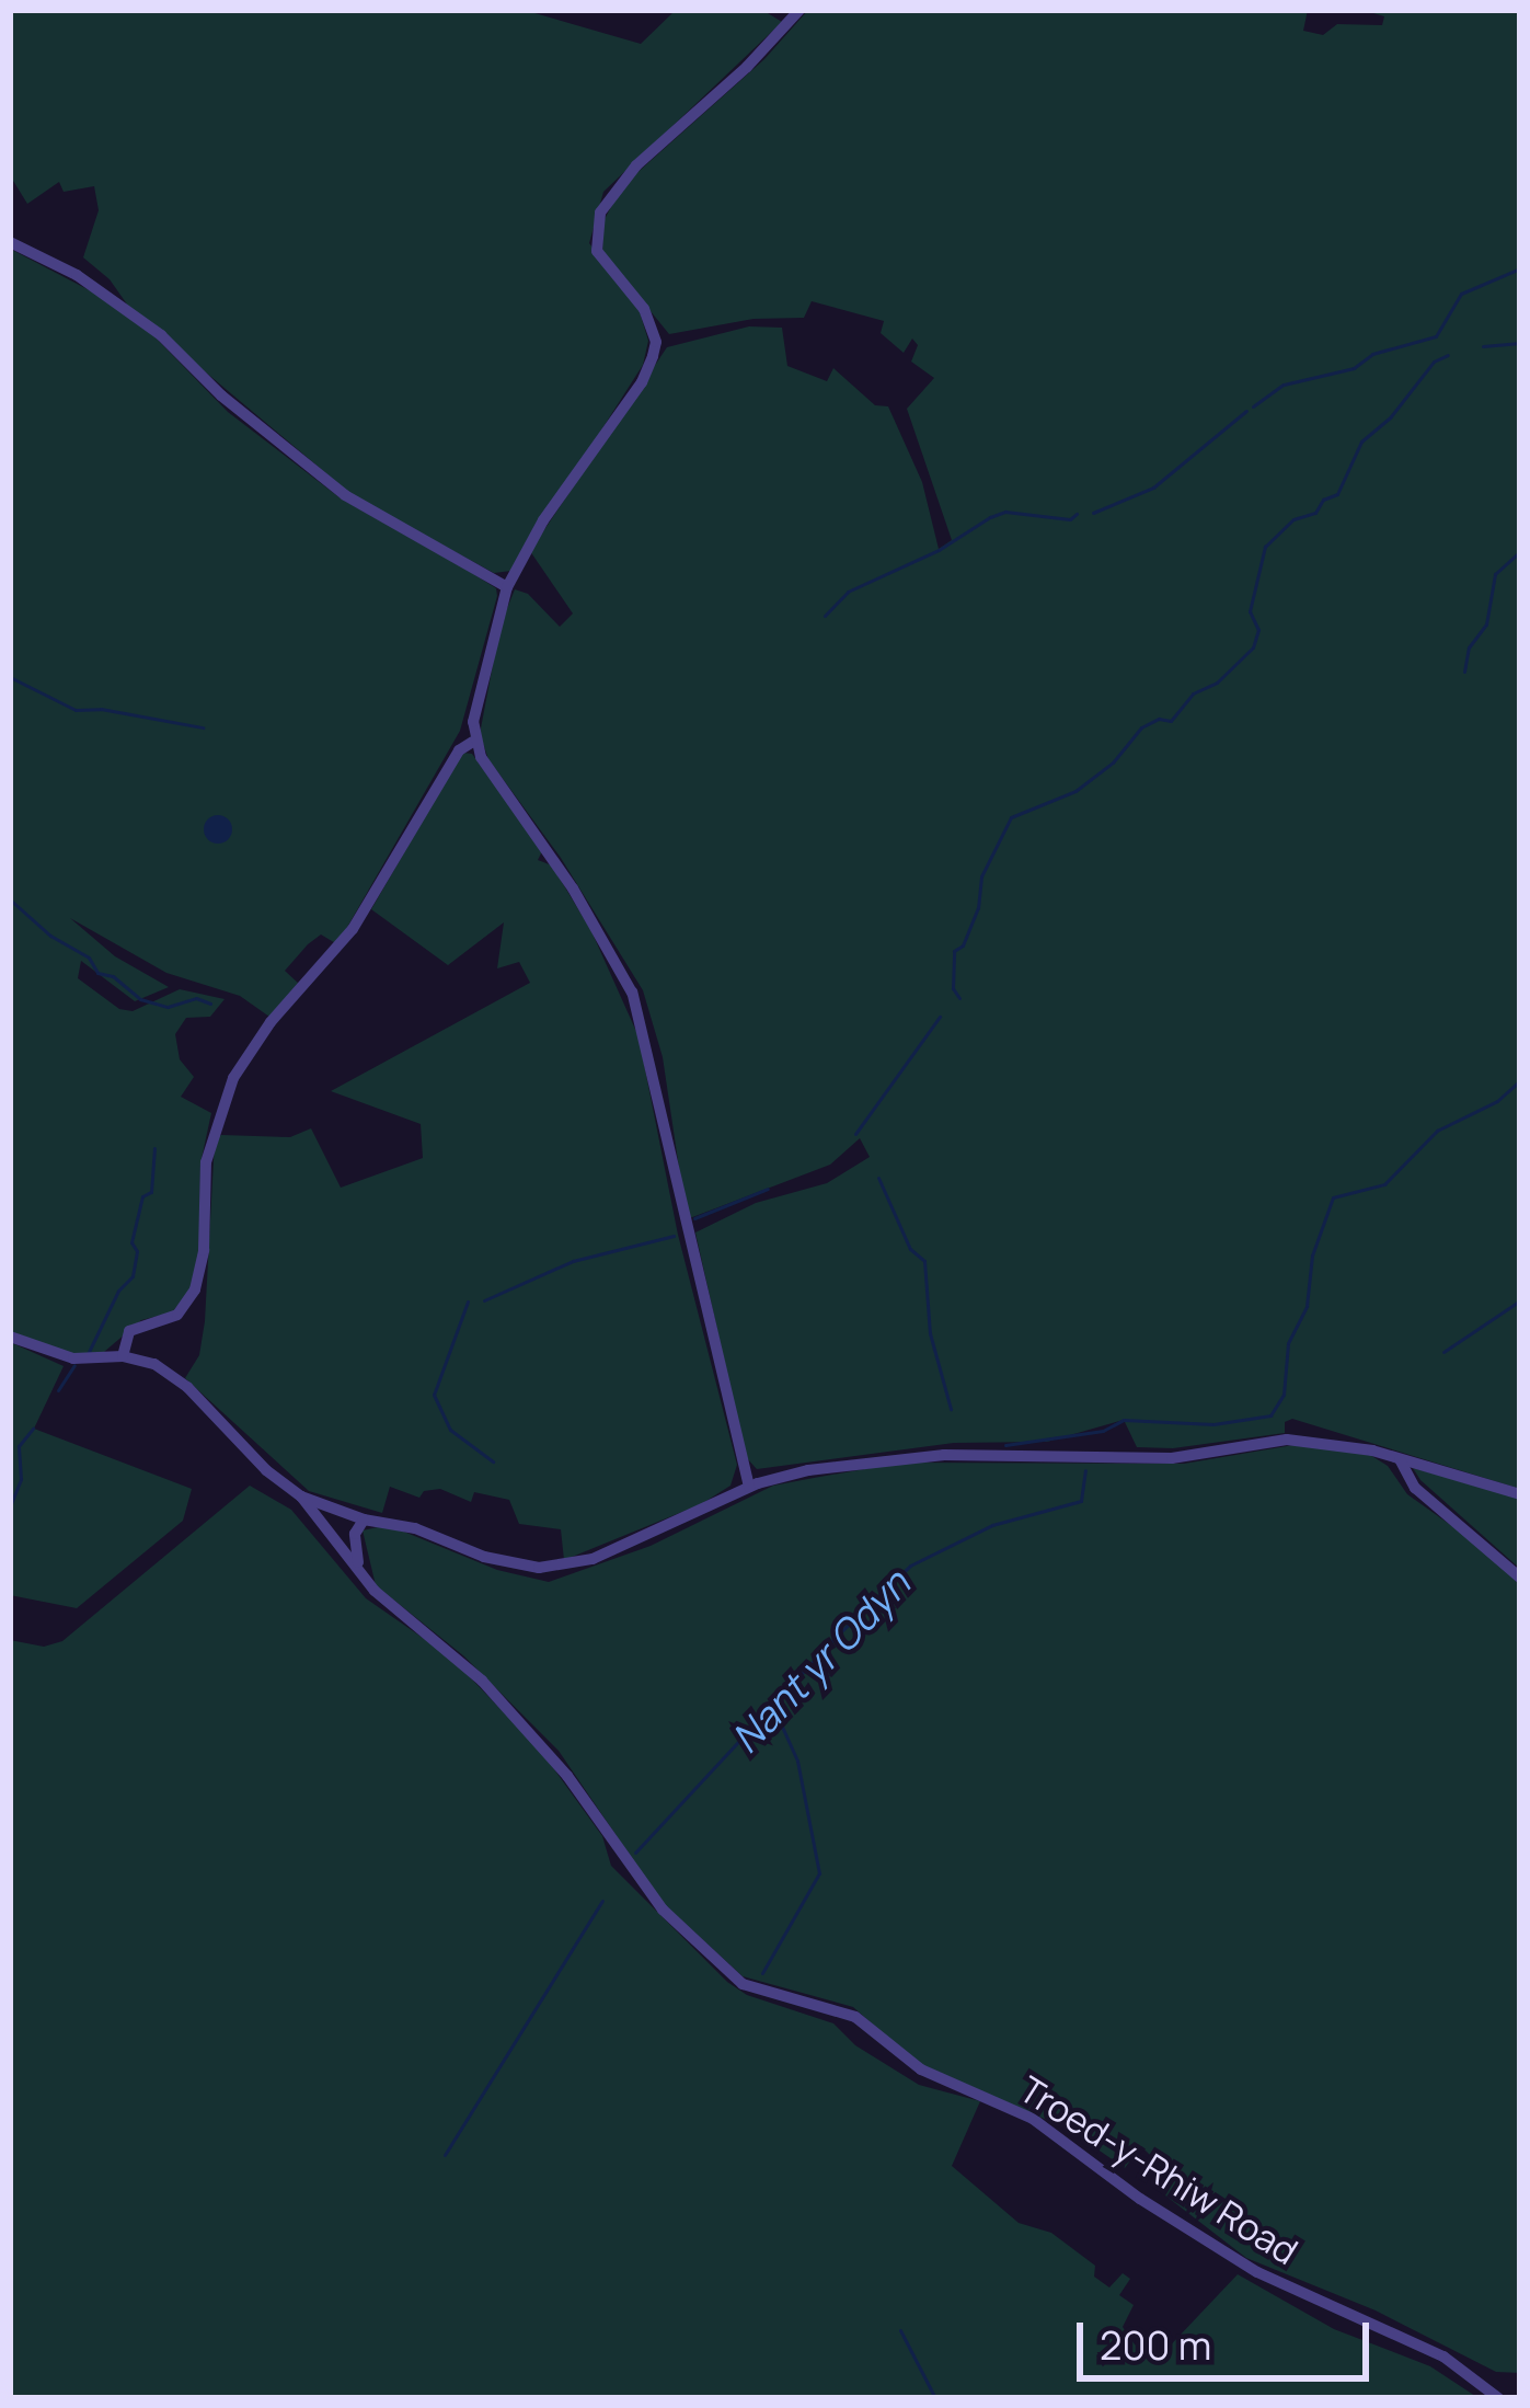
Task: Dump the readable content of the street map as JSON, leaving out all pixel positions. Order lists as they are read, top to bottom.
{
  "streets": {
    "street": ["Troed-y-Rhiw Road"]
  },
  "water": ["Nant yr Odyn"],
  "scale_bar": "200 m"
}
